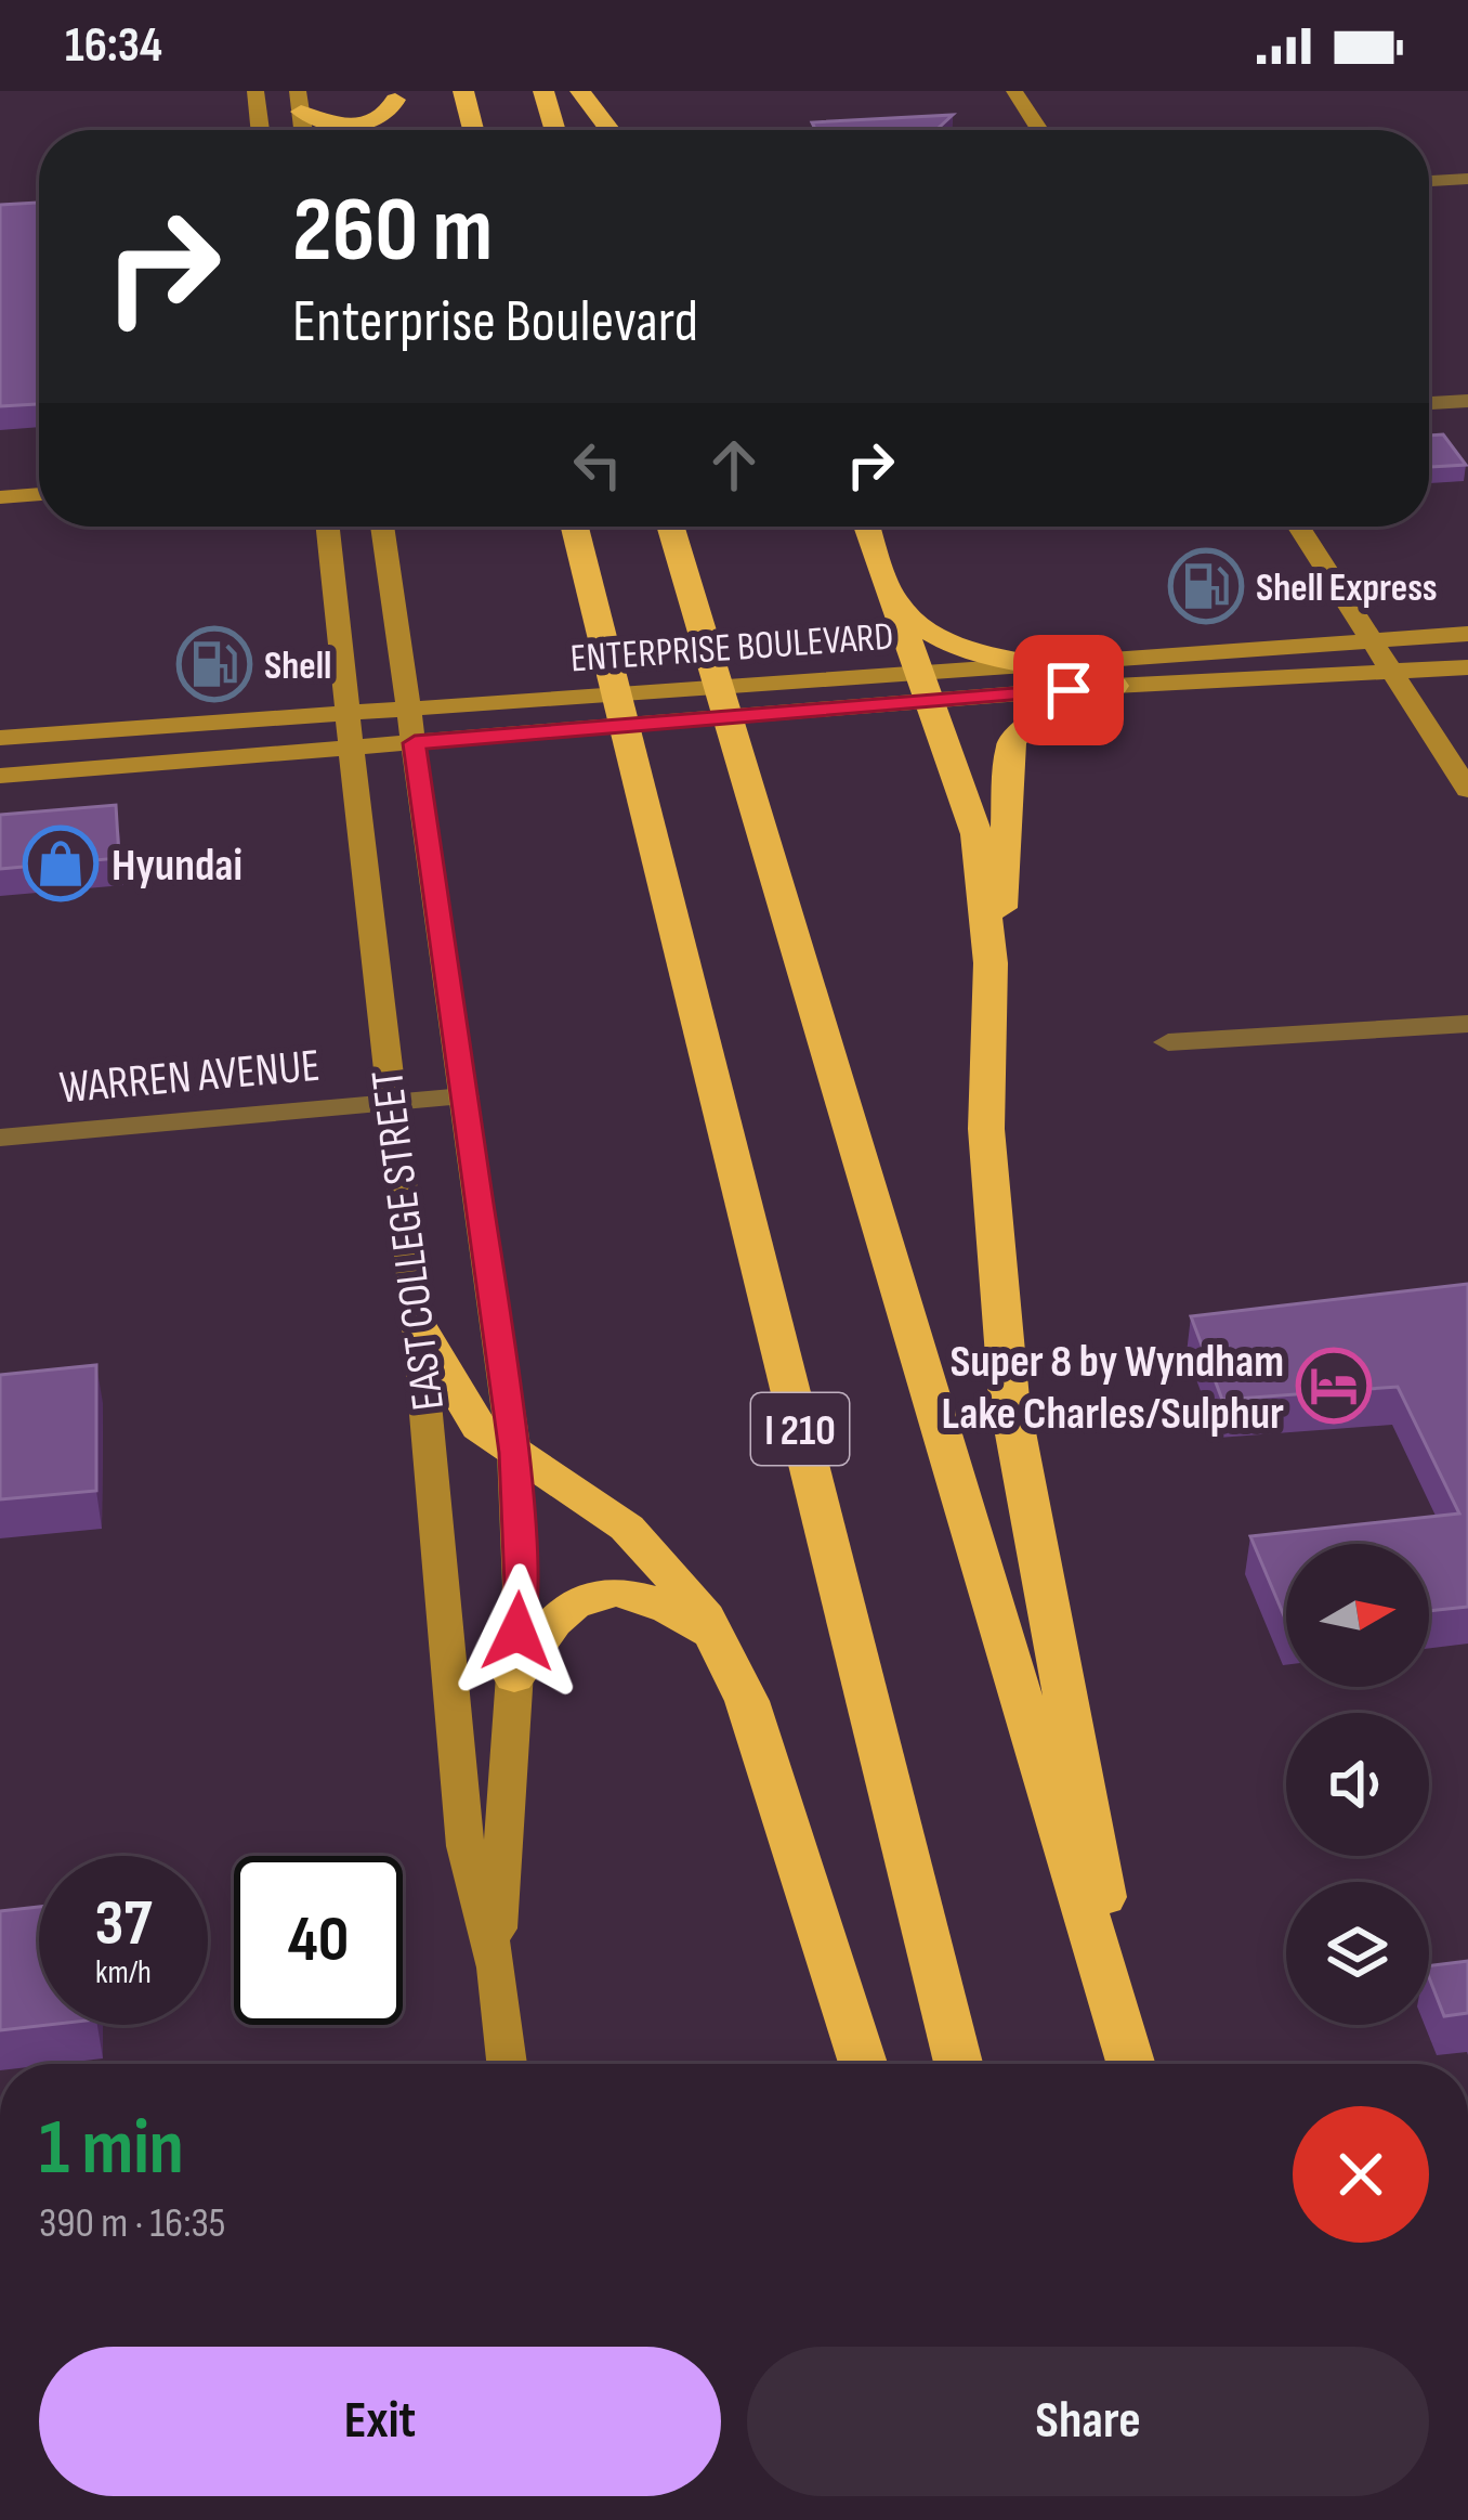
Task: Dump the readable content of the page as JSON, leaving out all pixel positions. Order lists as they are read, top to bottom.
{
  "streets": {
    "highway": ["I 210"],
    "main road": ["ENTERPRISE BOULEVARD", "EAST COLLEGE STREET"],
    "street": ["WARREN AVENUE"]
  },
  "crossings": [
    ["ENTERPRISE BOULEVARD", "EAST COLLEGE STREET"],
    ["WARREN AVENUE", "EAST COLLEGE STREET"]
  ],
  "places": {
    "fuel station": ["Shell Express", "Shell"],
    "shop": ["Hyundai"],
    "hotel": ["Super 8 by Wyndham Lake Charles/Sulphur"]
  },
  "north": "right",
  "page": {
    "status": "16:34",
    "turn": ["260 m", "Enterprise Boulevard"],
    "speed": "37 km/h",
    "limit": "40",
    "heading": ["1 min", "390 m · 16:35"],
    "buttons": ["Exit", "Share"]
  }
}
